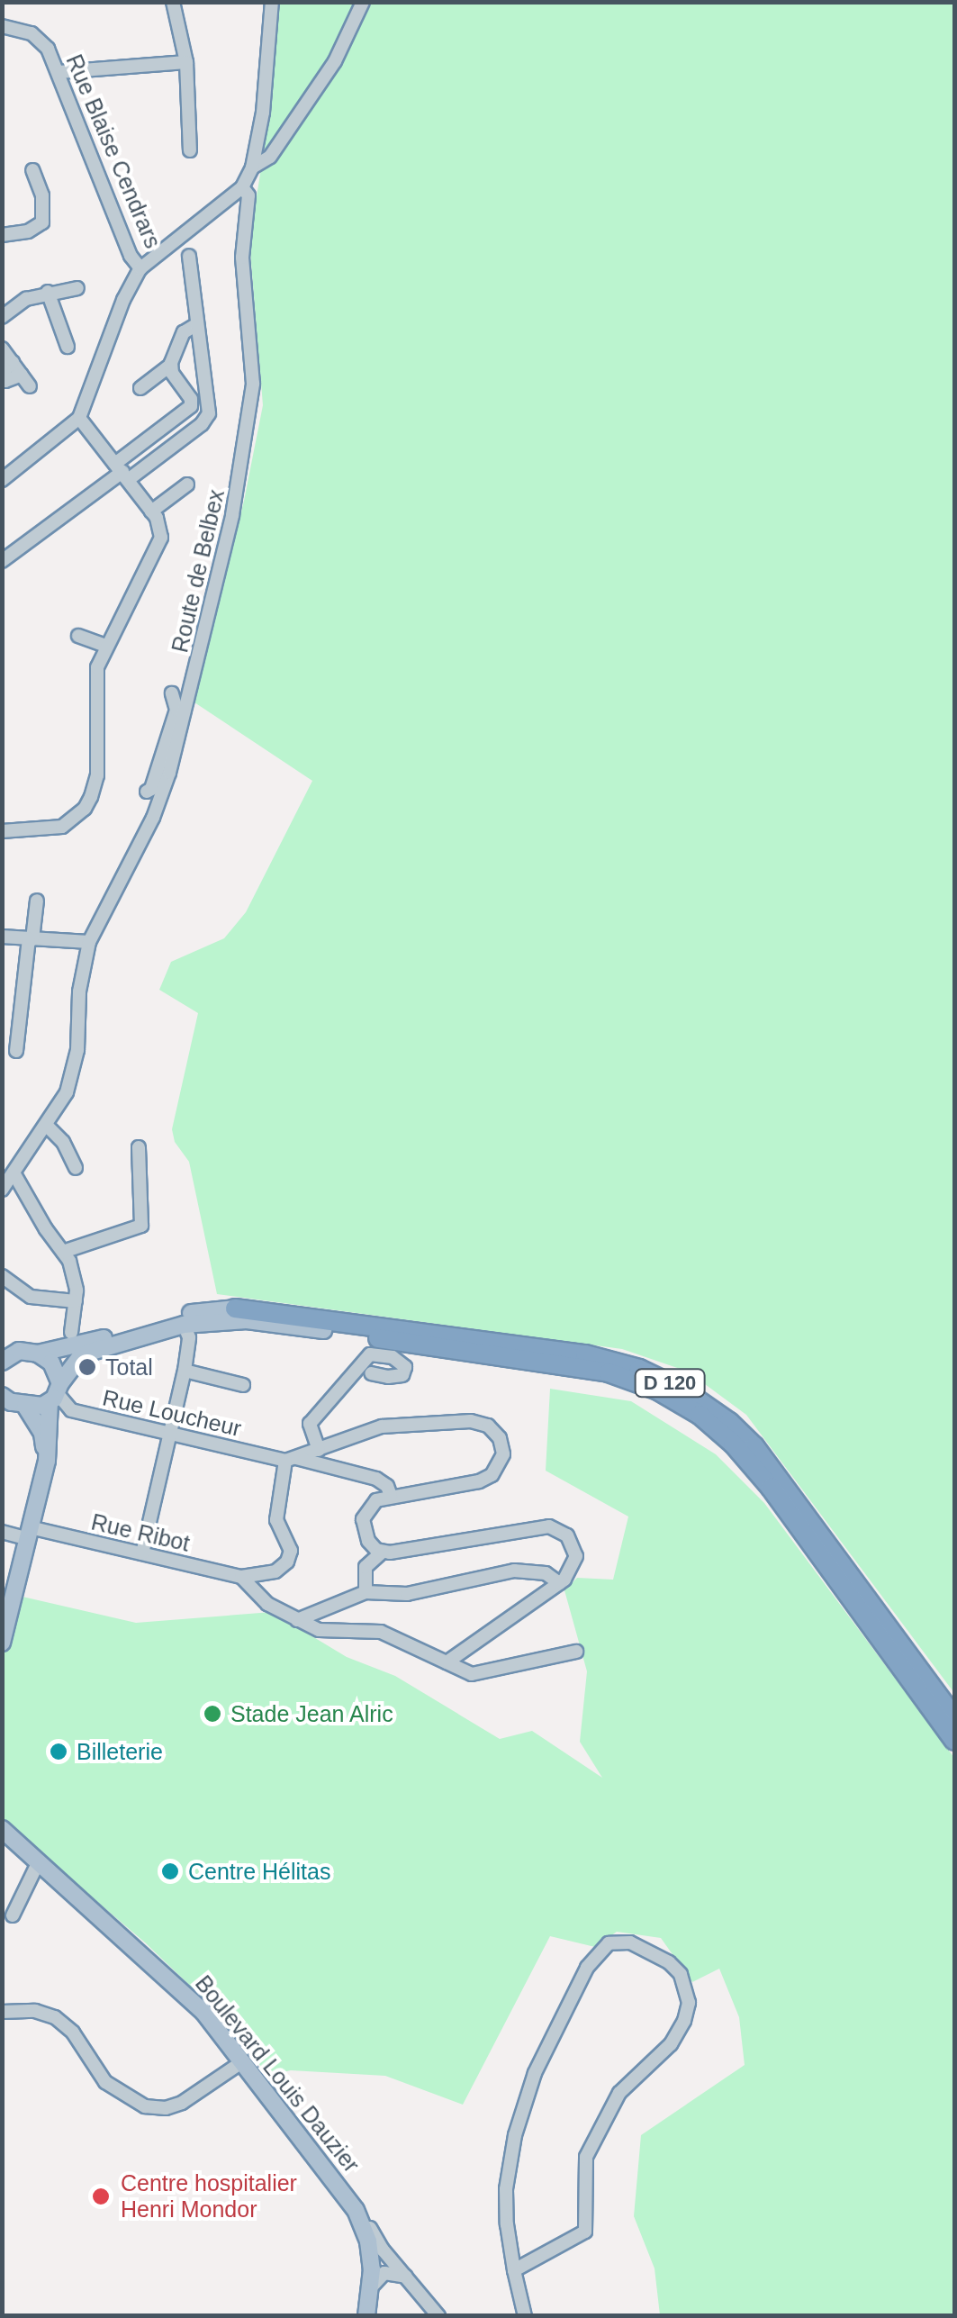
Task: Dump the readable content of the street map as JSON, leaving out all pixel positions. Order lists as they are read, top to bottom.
{
  "streets": {
    "highway": ["D 120"],
    "main road": ["Boulevard Louis Dauzier"],
    "street": [
      "Rue Blaise Cendrars",
      "Route de Belbex",
      "Rue Loucheur",
      "Rue Ribot"
    ]
  },
  "crossings": [
    ["D 120", "Rue Loucheur"]
  ],
  "places": [
    "Total",
    "Stade Jean Alric",
    "Billeterie",
    "Centre Hélitas",
    "Centre hospitalier Henri Mondor"
  ]
}
